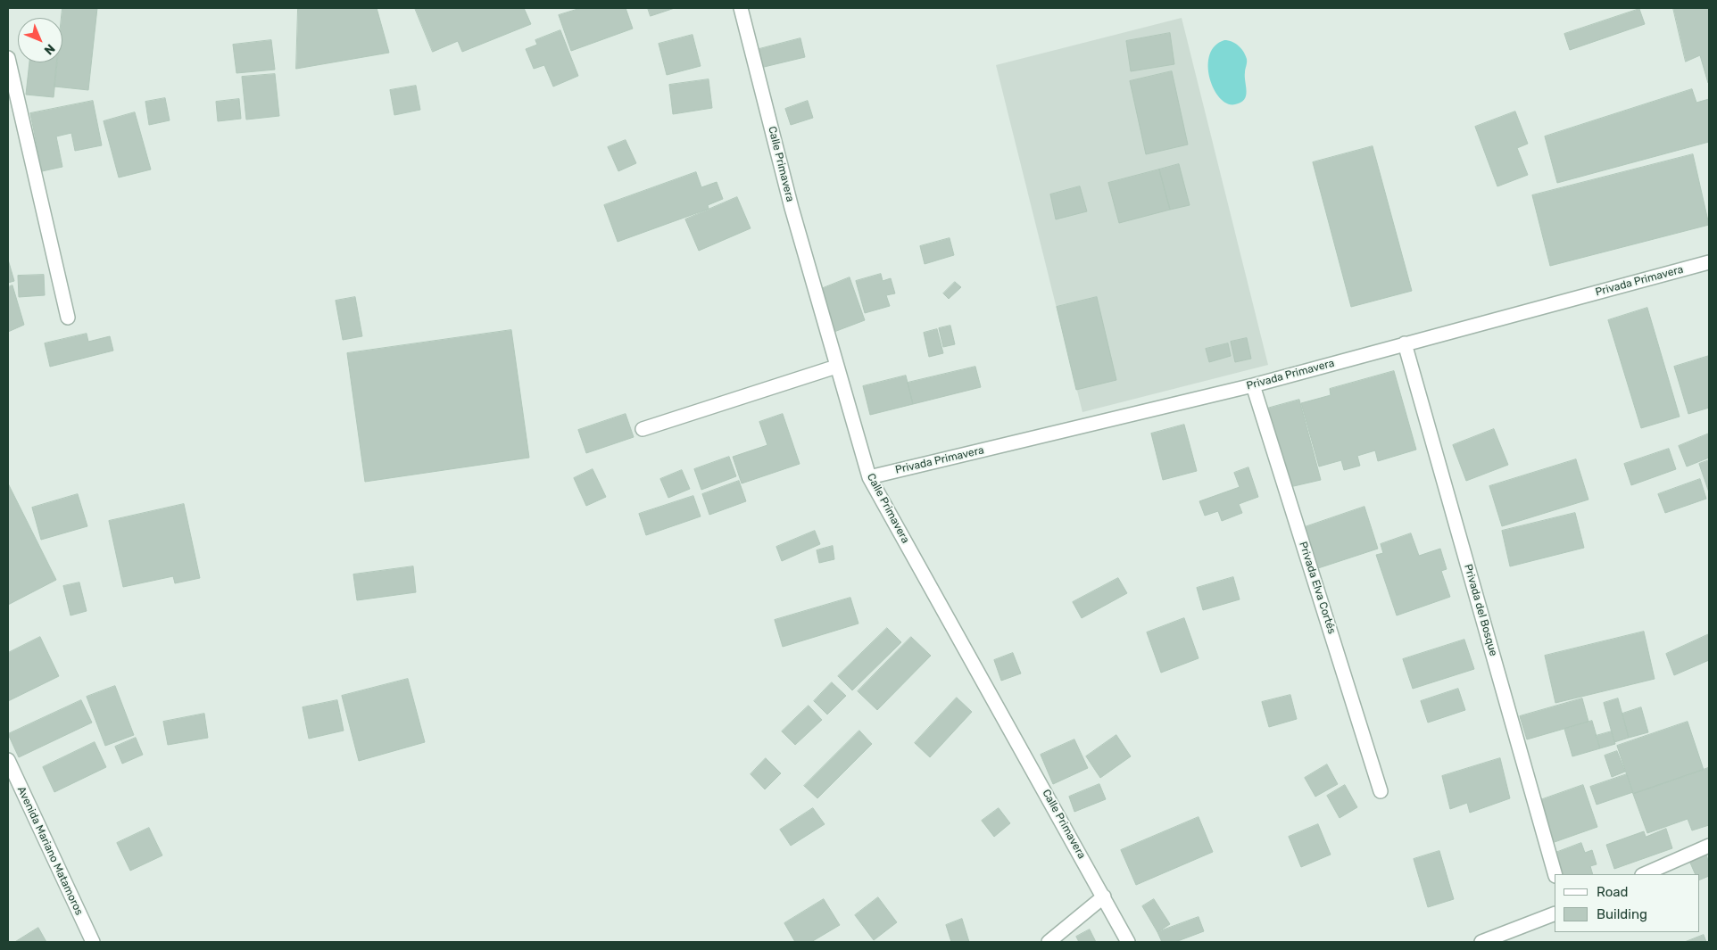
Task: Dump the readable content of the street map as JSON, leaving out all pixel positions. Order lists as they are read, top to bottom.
{
  "streets": {
    "street": [
      "Calle Primavera",
      "Privada Primavera",
      "Privada Elva Cortés",
      "Privada del Bosque",
      "Avenida Mariano Matamoros"
    ]
  },
  "crossings": [
    ["Calle Primavera", "Privada Primavera"],
    ["Privada Primavera", "Privada Elva Cortés"],
    ["Privada Primavera", "Privada del Bosque"]
  ],
  "legend": ["Road", "Building"],
  "north": "bottom right"
}
